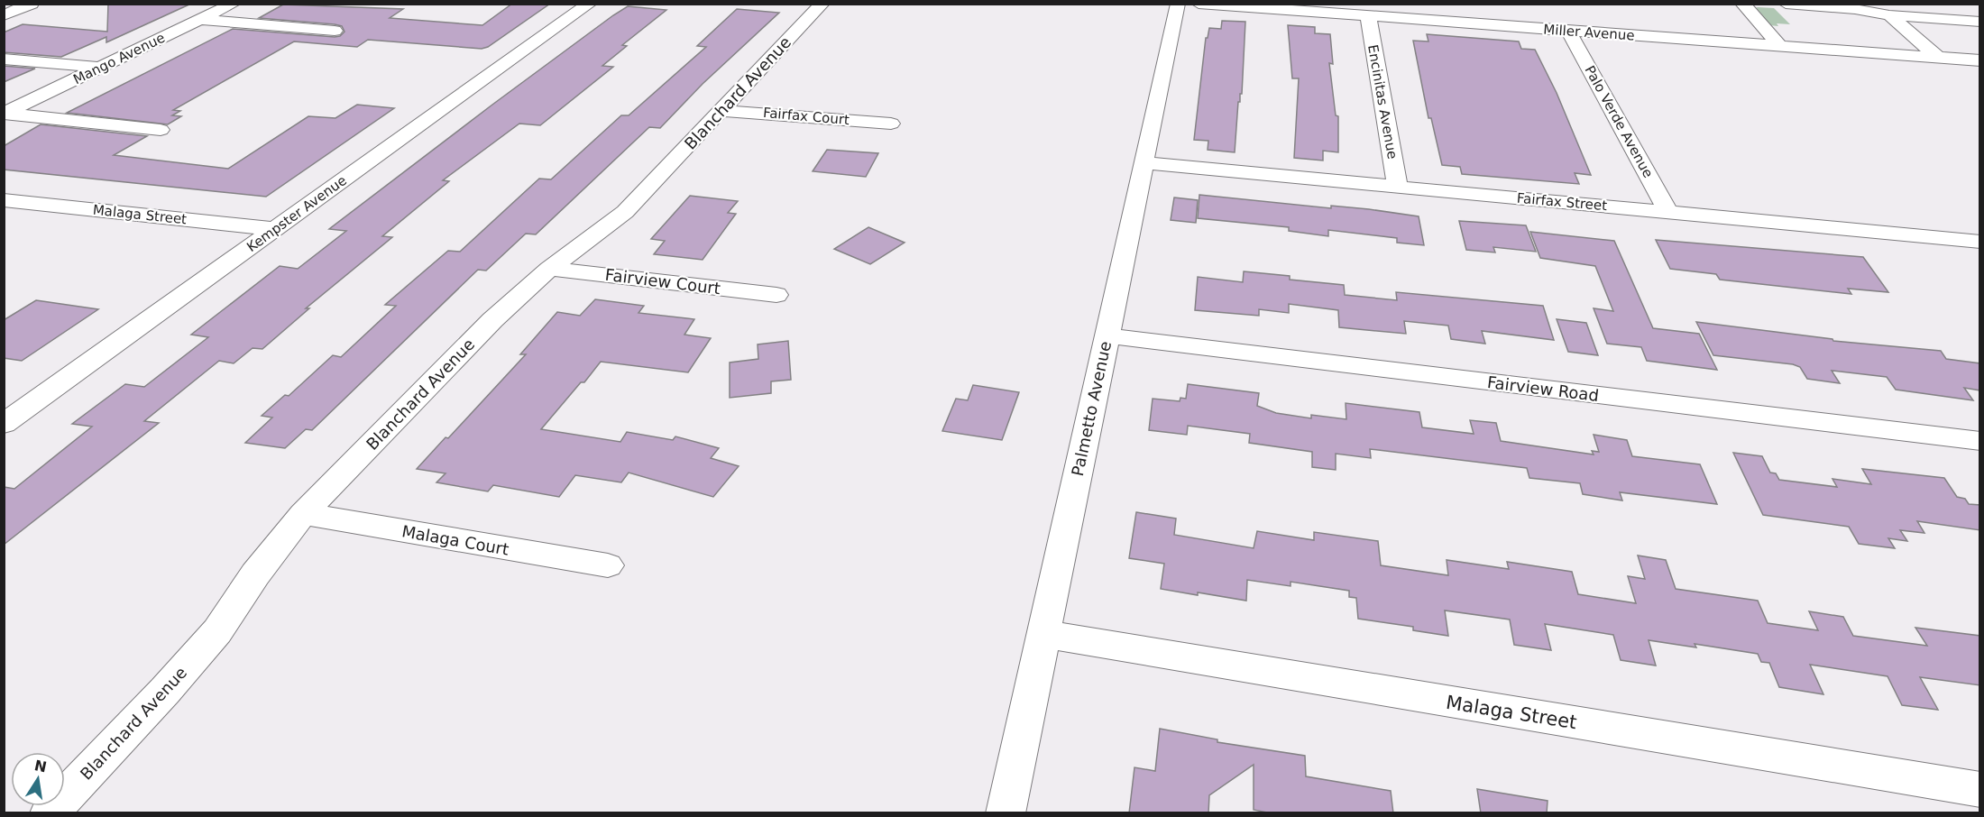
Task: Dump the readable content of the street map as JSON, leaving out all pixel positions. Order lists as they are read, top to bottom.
{
  "streets": {
    "street": [
      "Miller Avenue",
      "Mango Avenue",
      "Blanchard Avenue",
      "Encinitas Avenue",
      "Fairfax Court",
      "Palo Verde Avenue",
      "Fairfax Street",
      "Kempster Avenue",
      "Malaga Street",
      "Fairview Court",
      "Fairview Road",
      "Palmetto Avenue",
      "Malaga Court"
    ]
  },
  "crossings": [
    ["Miller Avenue", "Encinitas Avenue"],
    ["Miller Avenue", "Palo Verde Avenue"],
    ["Blanchard Avenue", "Fairfax Court"],
    ["Blanchard Avenue", "Fairview Court"],
    ["Blanchard Avenue", "Malaga Court"],
    ["Encinitas Avenue", "Fairfax Street"],
    ["Palo Verde Avenue", "Fairfax Street"],
    ["Fairfax Street", "Palmetto Avenue"],
    ["Kempster Avenue", "Malaga Street"],
    ["Malaga Street", "Palmetto Avenue"],
    ["Fairview Road", "Palmetto Avenue"]
  ],
  "north": "top"
}
